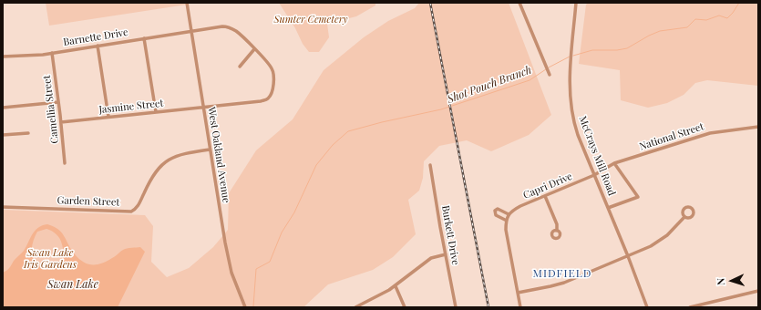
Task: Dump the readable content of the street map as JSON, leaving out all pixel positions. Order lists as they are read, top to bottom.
{
  "streets": {
    "street": [
      "Barnette Drive",
      "Jasmine Street",
      "Camellia Street",
      "National Street",
      "West Oakland Avenue",
      "McCrays Mill Road",
      "Capri Drive",
      "Garden Street",
      "Burkett Drive"
    ]
  },
  "crossings": [
    ["Barnette Drive", "Jasmine Street"],
    ["Barnette Drive", "Camellia Street"],
    ["Barnette Drive", "West Oakland Avenue"],
    ["Jasmine Street", "Camellia Street"],
    ["Jasmine Street", "West Oakland Avenue"],
    ["National Street", "McCrays Mill Road"],
    ["National Street", "Capri Drive"],
    ["West Oakland Avenue", "Garden Street"],
    ["McCrays Mill Road", "Capri Drive"]
  ],
  "districts": ["MIDFIELD"],
  "water": ["Shot Pouch Branch", "Swan Lake"],
  "parks": ["Sumter Cemetery", "Swan Lake Iris Gardens"],
  "north": "left"
}
